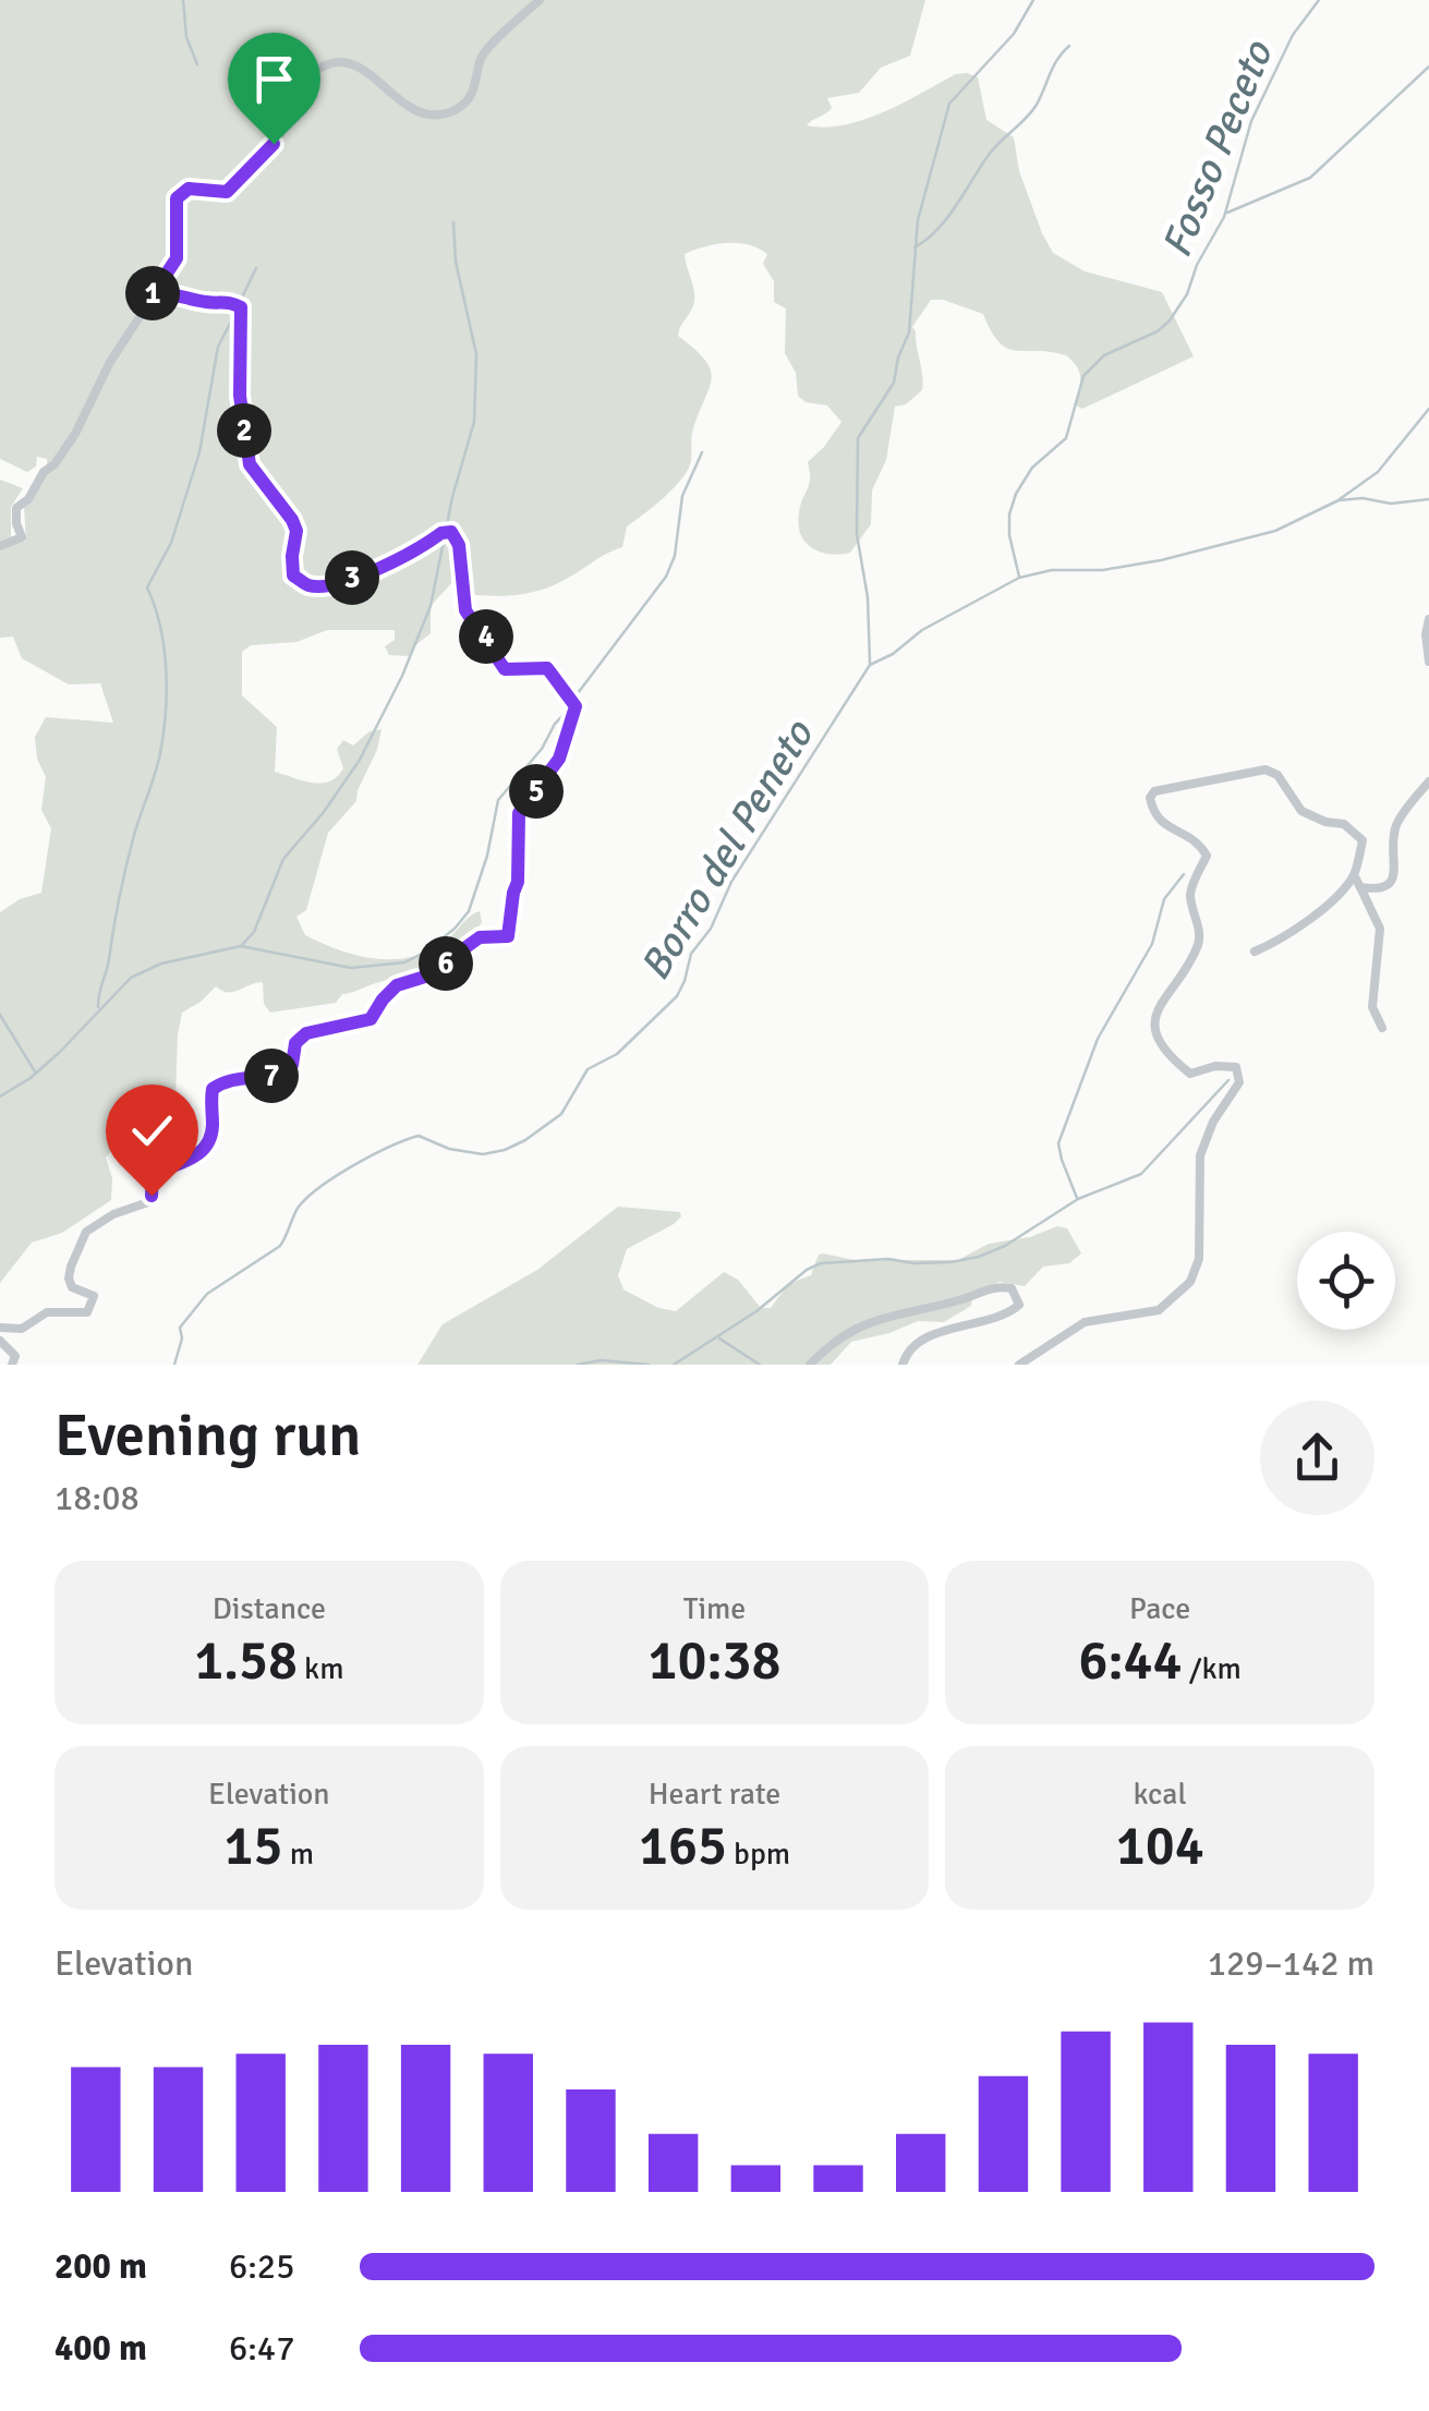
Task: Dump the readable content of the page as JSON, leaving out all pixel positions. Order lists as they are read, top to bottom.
{
  "water": ["Fosso Peceto", "Borro del Peneto"],
  "page": {
    "pins": [
      "1",
      "2",
      "3",
      "4",
      "5",
      "6",
      "7"
    ],
    "heading": ["Evening run", "18:08"],
    "stats": [
      ["Distance", "1.58 km"],
      ["Time", "10:38"],
      ["Pace", "6:44 /km"],
      ["Elevation", "15 m"],
      ["Heart rate", "165 bpm"],
      ["kcal", "104"]
    ],
    "chart": ["Elevation", "129–142 m"],
    "list": [
      {
        "name": "200 m",
        "note": "6:25"
      },
      {
        "name": "400 m",
        "note": "6:47"
      }
    ]
  }
}
